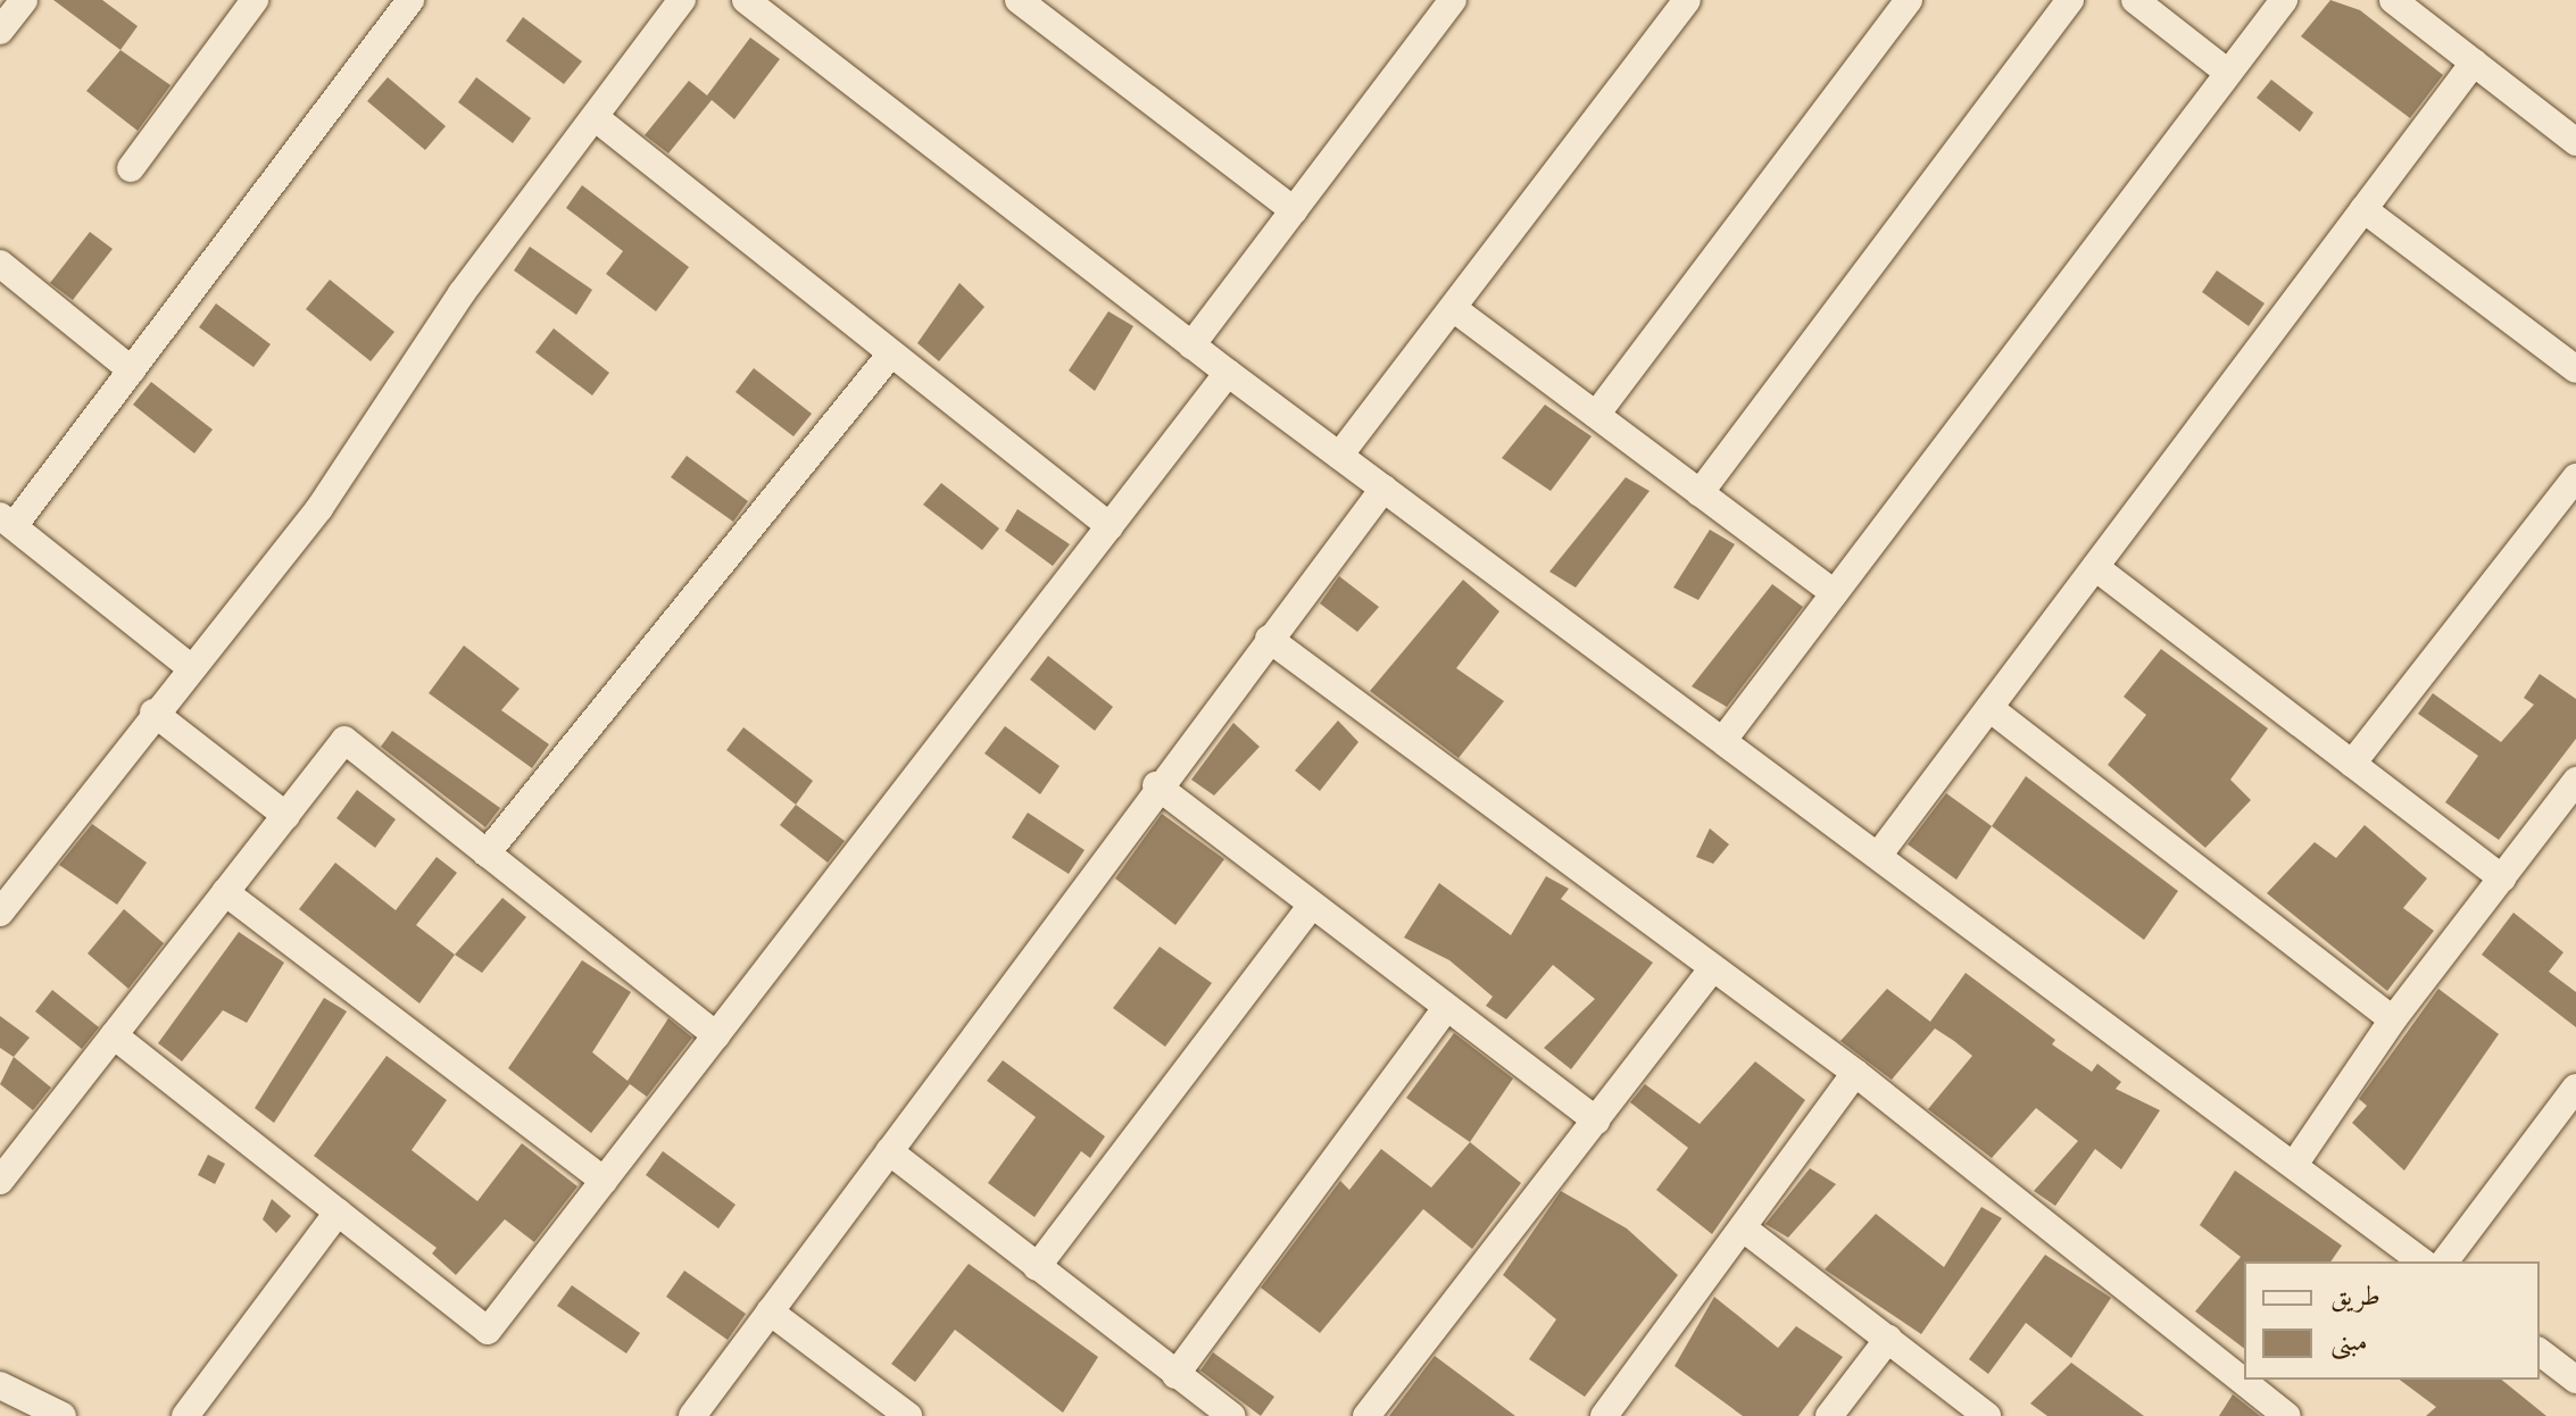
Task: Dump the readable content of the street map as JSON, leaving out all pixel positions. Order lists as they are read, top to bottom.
{
  "legend": ["طريق", "مبنى"]
}
